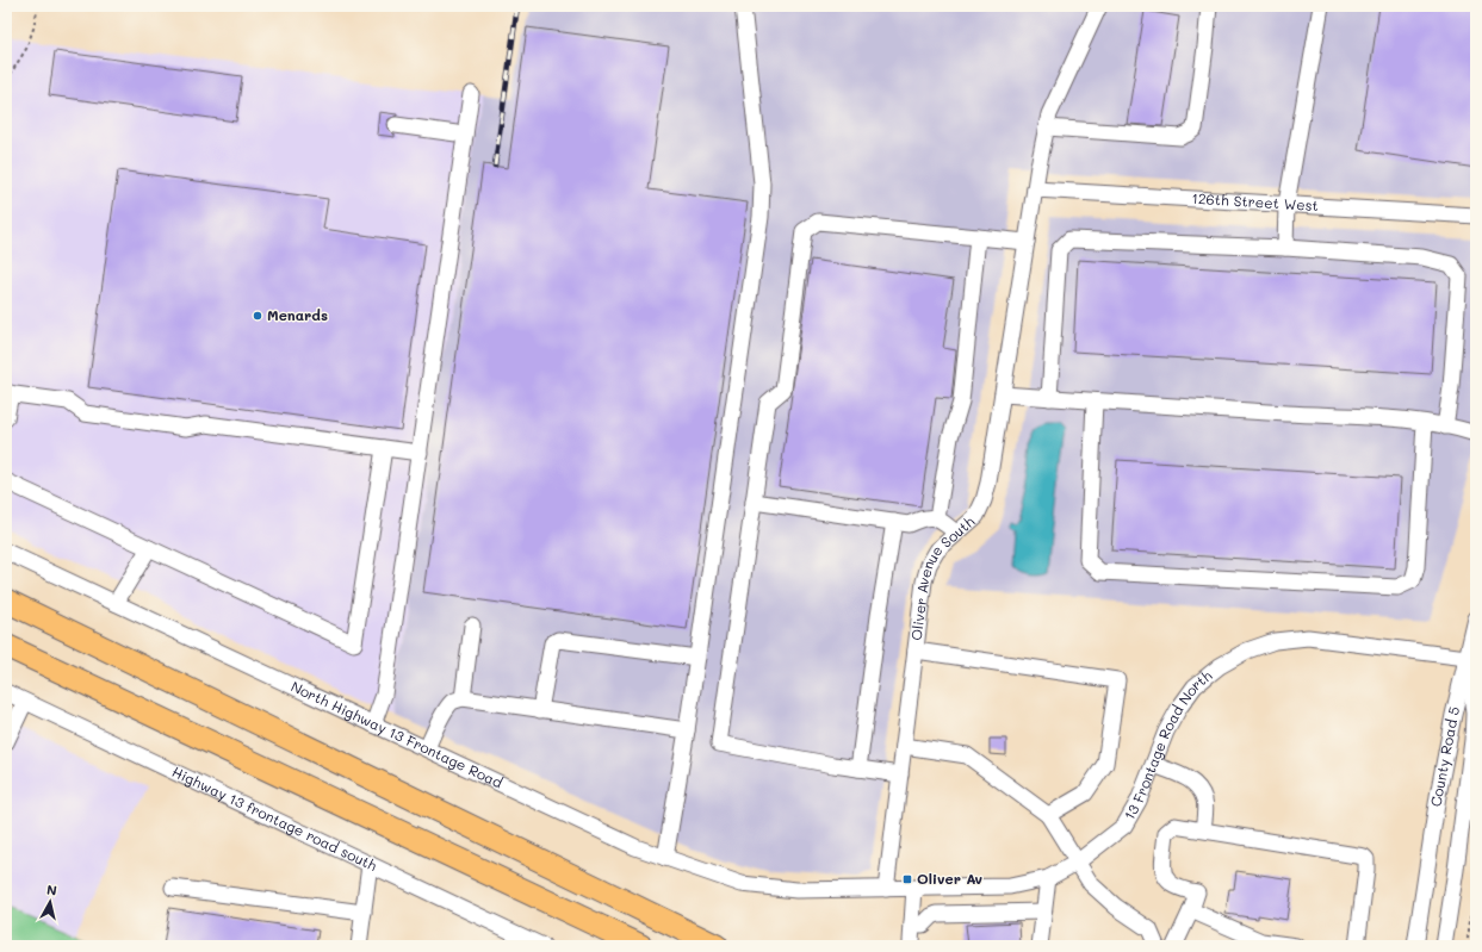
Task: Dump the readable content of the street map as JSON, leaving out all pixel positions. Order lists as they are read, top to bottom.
{
  "streets": {
    "street": [
      "126th Street West",
      "Oliver Avenue South",
      "North Highway 13 Frontage Road",
      "13 Frontage Road North",
      "County Road 5",
      "Highway 13 frontage road south"
    ]
  },
  "crossings": [
    ["126th Street West", "Oliver Avenue South"],
    ["Oliver Avenue South", "13 Frontage Road North"],
    ["North Highway 13 Frontage Road", "13 Frontage Road North"],
    ["13 Frontage Road North", "County Road 5"]
  ],
  "places": {
    "other": ["Menards"],
    "transit": ["Oliver Av"]
  },
  "north": "top"
}
